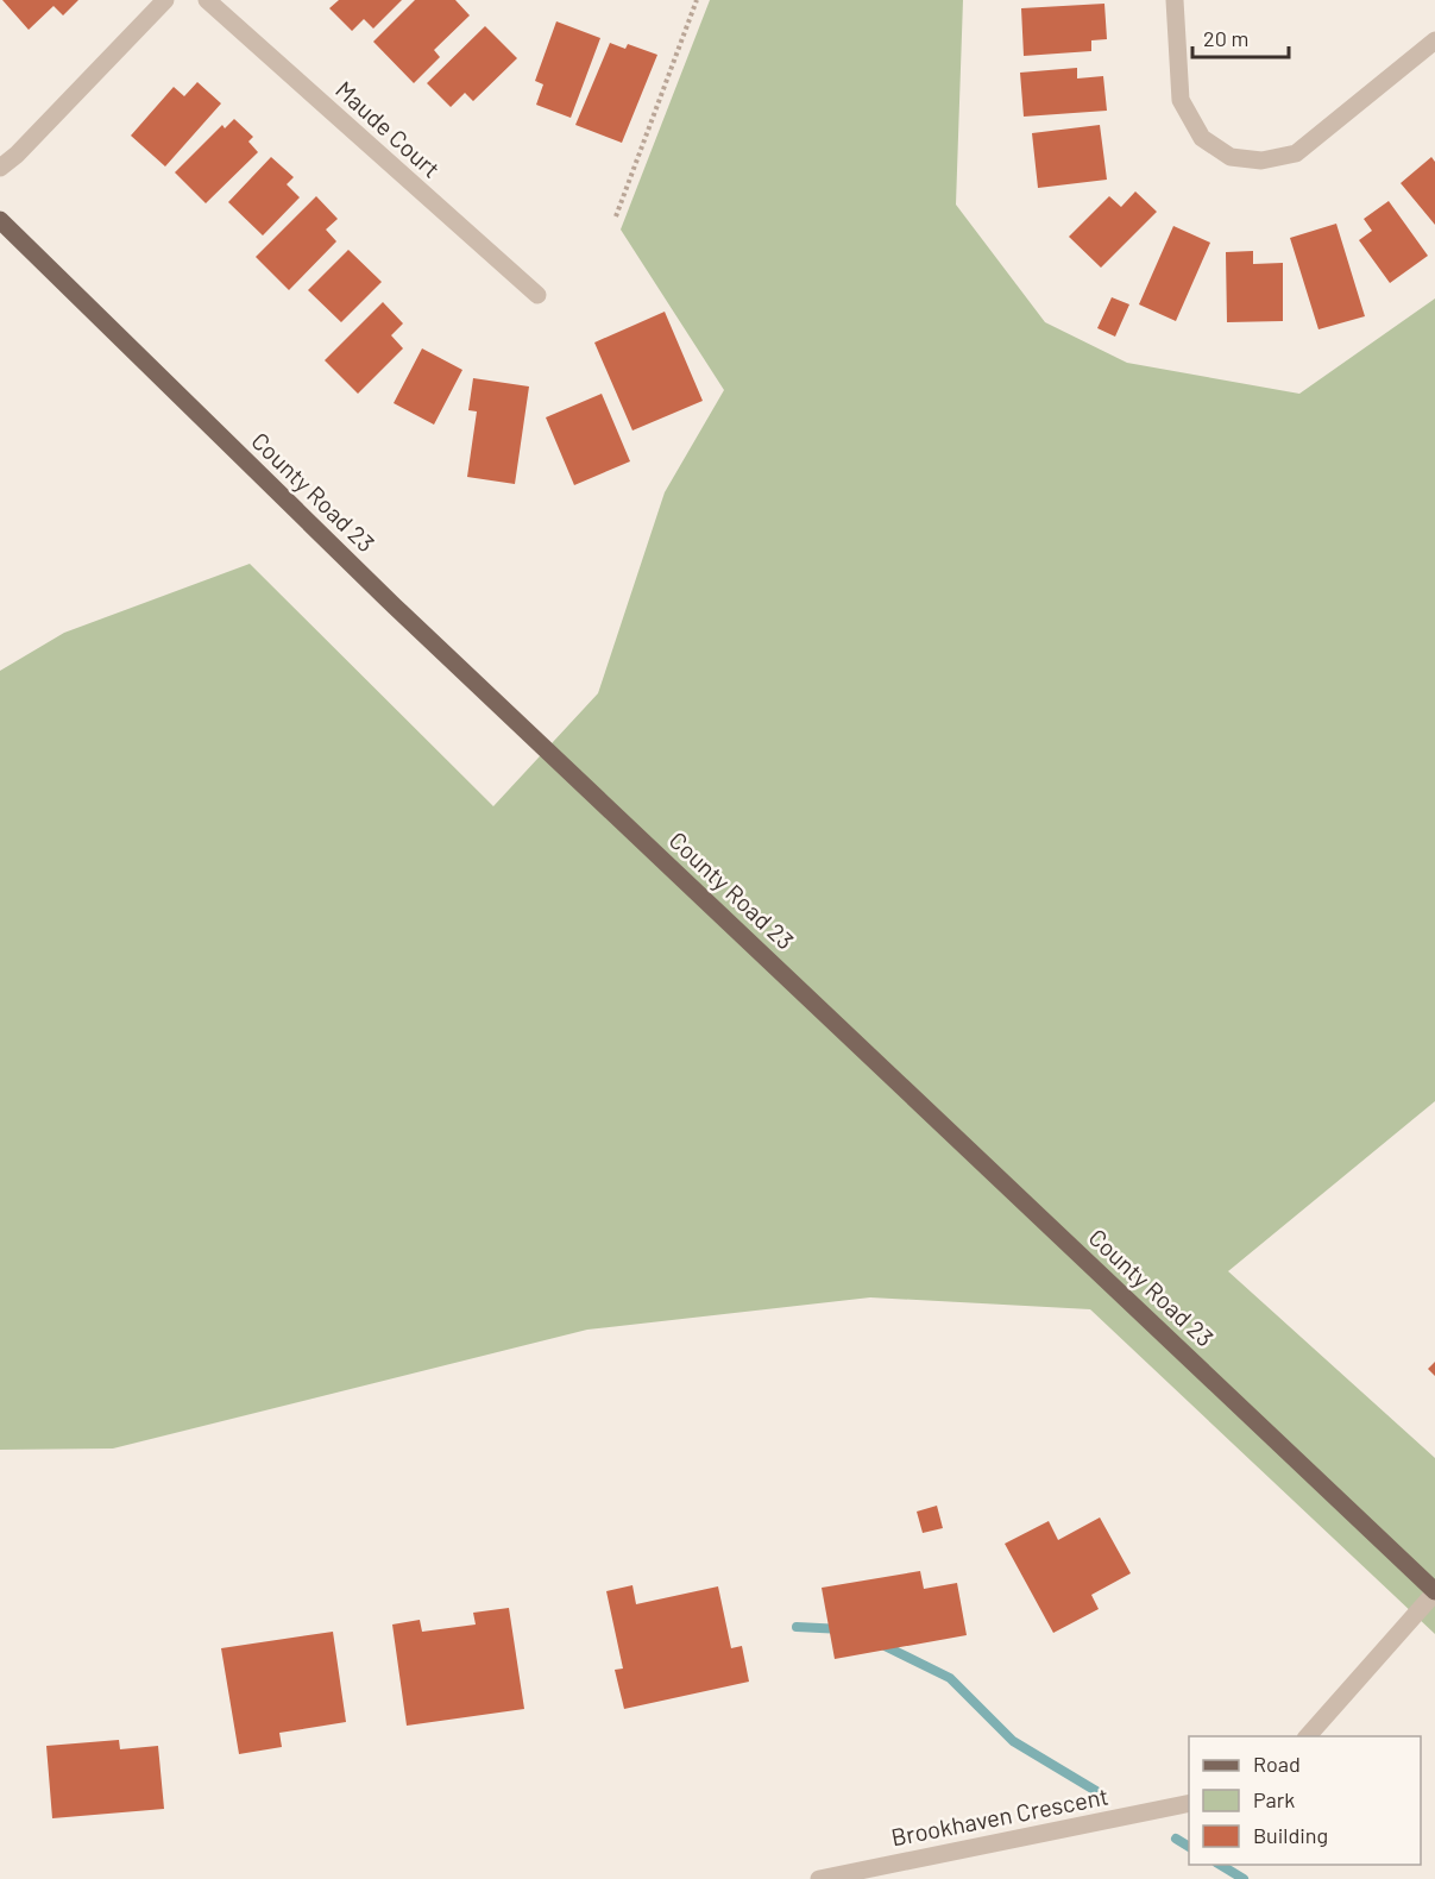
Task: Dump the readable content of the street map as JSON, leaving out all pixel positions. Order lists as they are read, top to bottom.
{
  "streets": {
    "main road": ["County Road 23"],
    "street": ["Maude Court", "Brookhaven Crescent"]
  },
  "legend": ["Road", "Park", "Building"],
  "scale_bar": "20 m"
}
